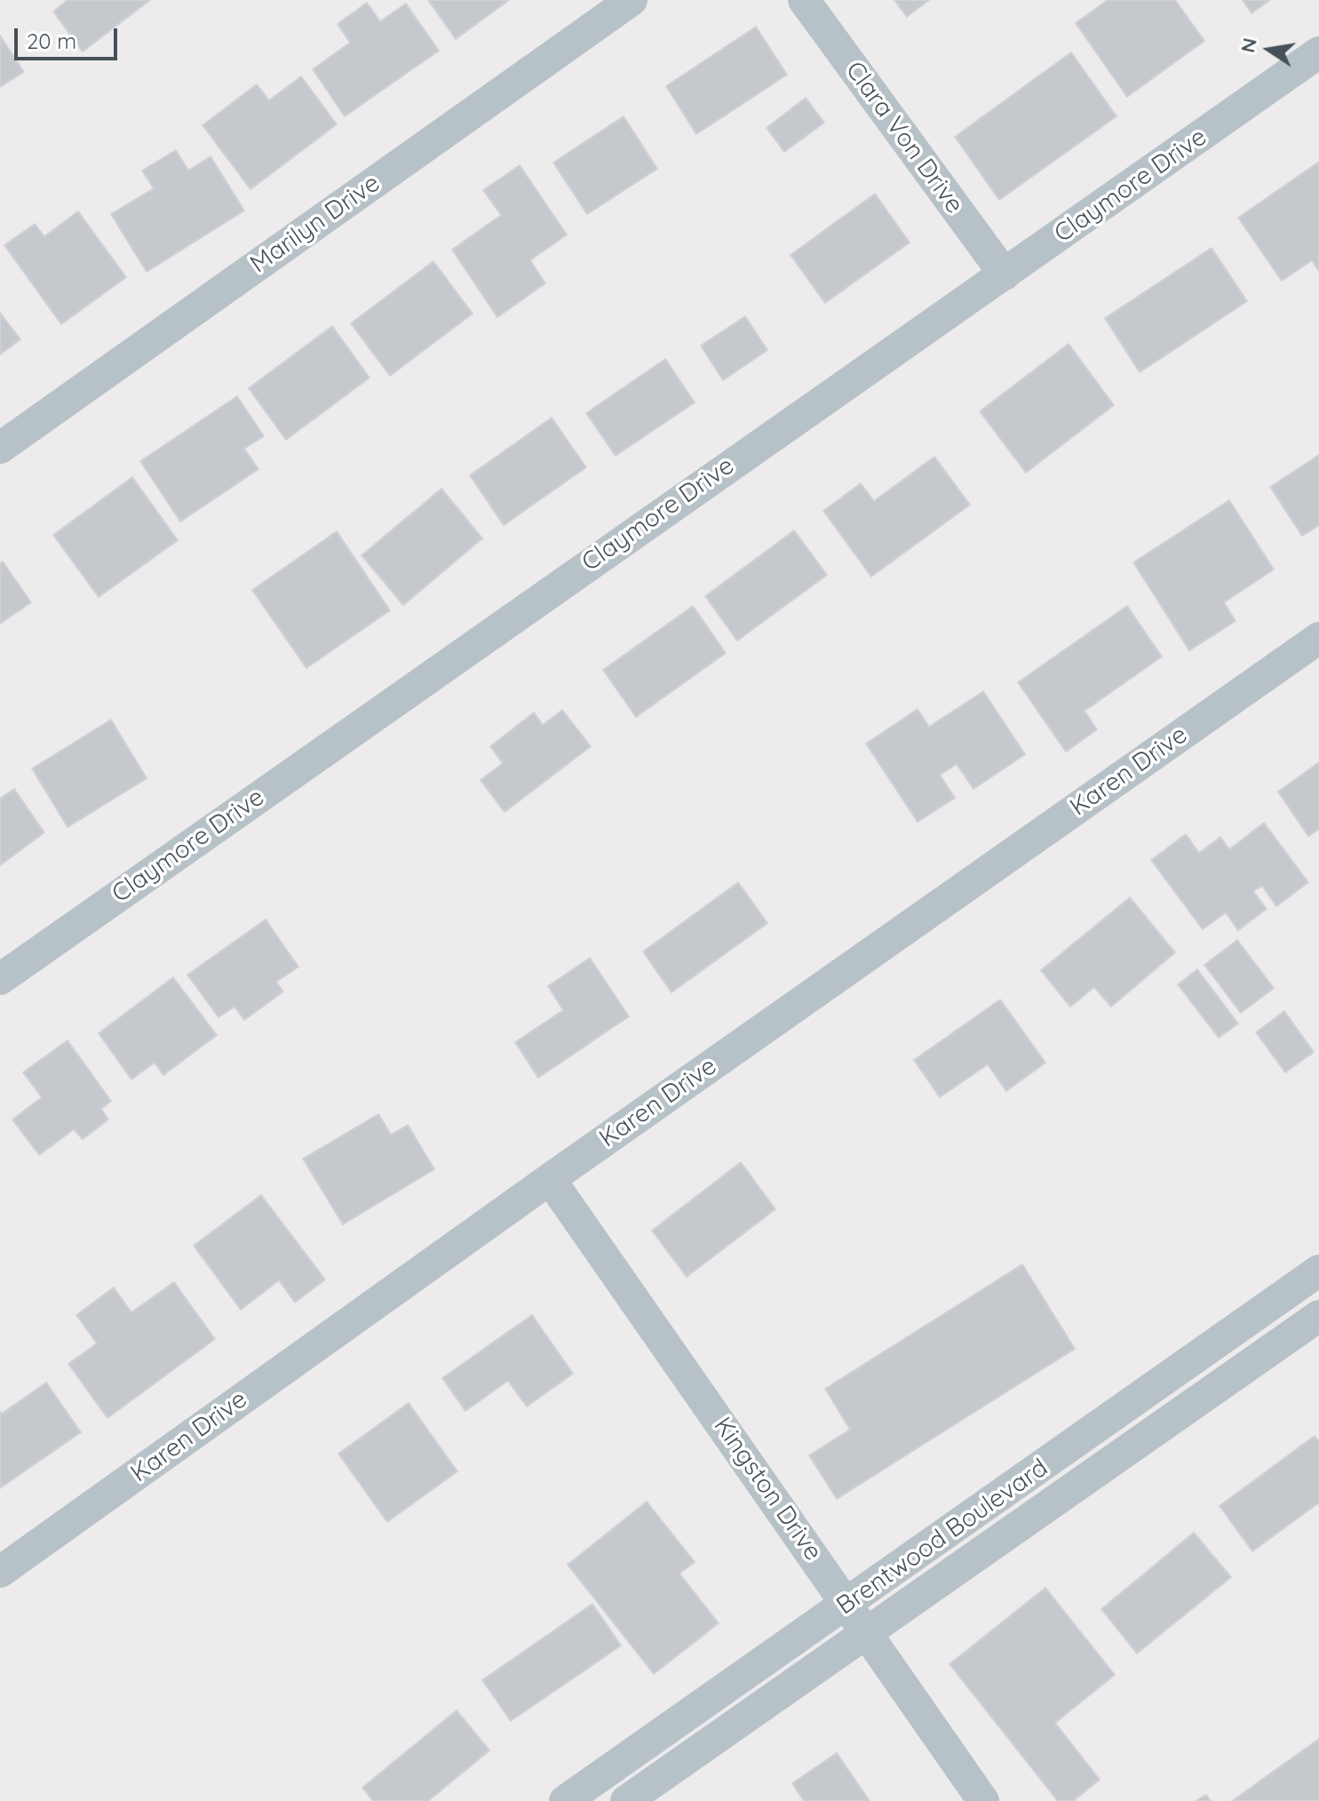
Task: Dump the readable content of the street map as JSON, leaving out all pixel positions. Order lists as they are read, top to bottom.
{
  "streets": {
    "street": [
      "Clara Von Drive",
      "Claymore Drive",
      "Marilyn Drive",
      "Karen Drive",
      "Kingston Drive",
      "Brentwood Boulevard"
    ]
  },
  "crossings": [
    ["Clara Von Drive", "Claymore Drive"],
    ["Karen Drive", "Kingston Drive"],
    ["Kingston Drive", "Brentwood Boulevard"]
  ],
  "scale_bar": "20 m",
  "north": "left"
}
